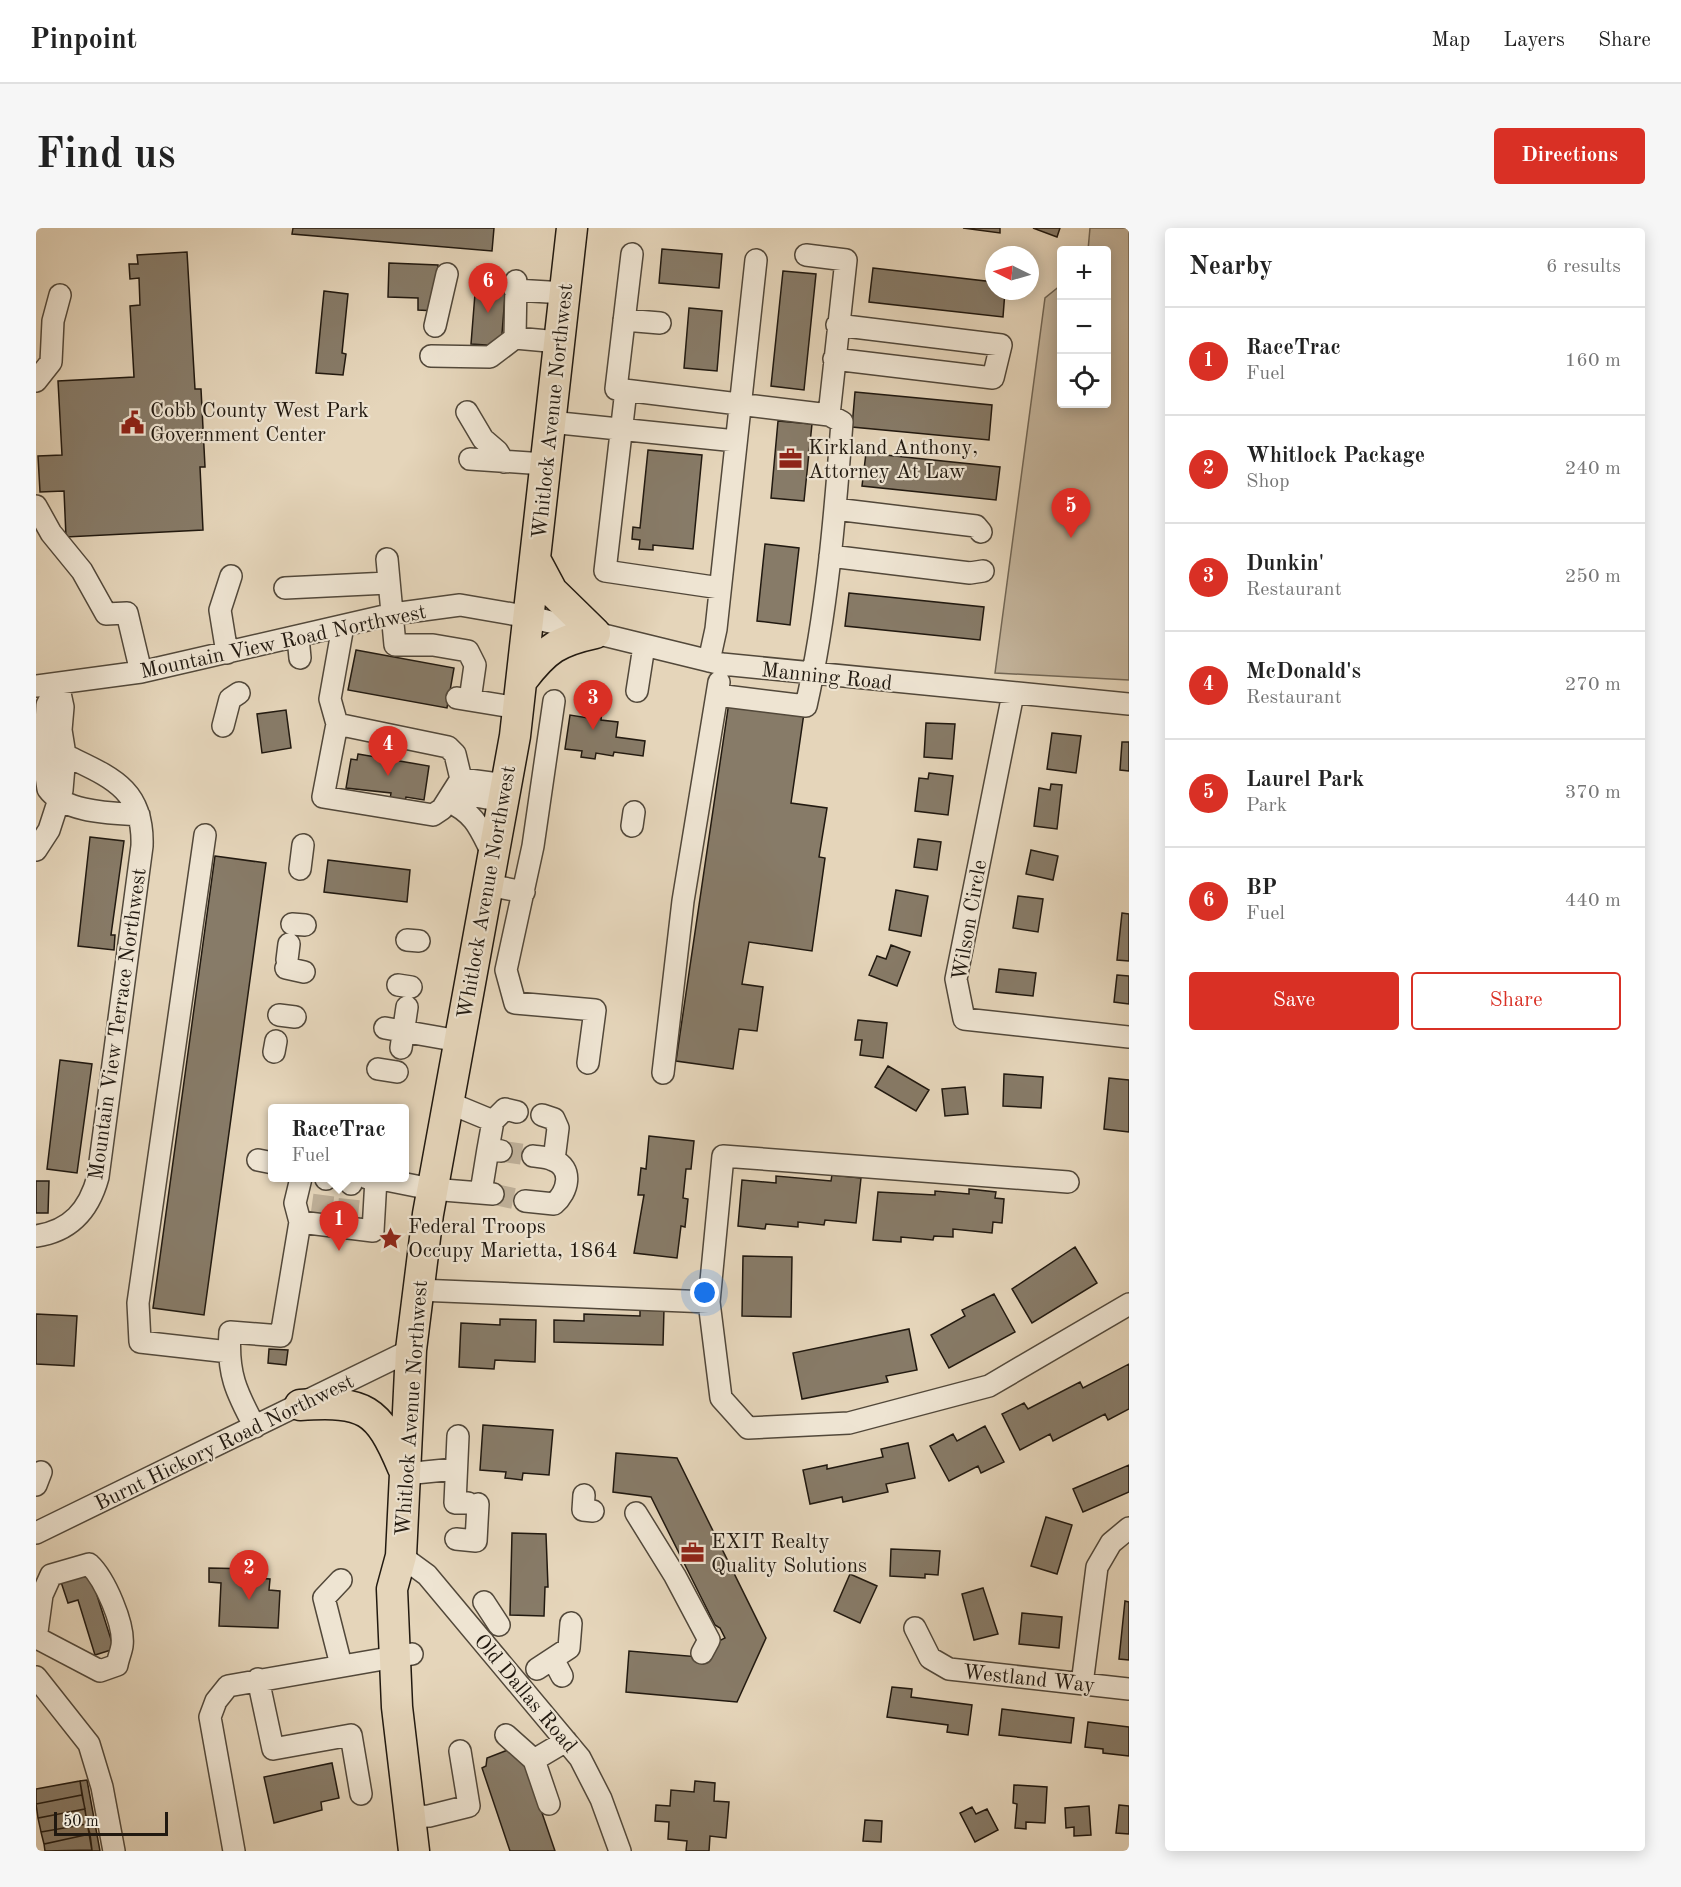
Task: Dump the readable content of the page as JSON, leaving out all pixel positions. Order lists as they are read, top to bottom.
{
  "streets": {
    "highway": ["Whitlock Avenue Northwest"],
    "street": [
      "Mountain View Road Northwest",
      "Manning Road",
      "Wilson Circle",
      "Mountain View Terrace Northwest",
      "Burnt Hickory Road Northwest",
      "Westland Way",
      "Old Dallas Road"
    ]
  },
  "crossings": [
    ["Whitlock Avenue Northwest", "Mountain View Road Northwest"],
    ["Whitlock Avenue Northwest", "Manning Road"],
    ["Whitlock Avenue Northwest", "Burnt Hickory Road Northwest"],
    ["Whitlock Avenue Northwest", "Old Dallas Road"],
    ["Mountain View Road Northwest", "Manning Road"],
    ["Manning Road", "Wilson Circle"]
  ],
  "places": {
    "public building": ["Cobb County West Park Government Center"],
    "office": ["Kirkland Anthony, Attorney At Law", "EXIT Realty Quality Solutions"],
    "place": ["Federal Troops Occupy Marietta, 1864"]
  },
  "scale_bar": "50 m",
  "north": "left",
  "page": {
    "header": "Pinpoint",
    "nav": ["Map", "Layers", "Share"],
    "buttons": [
      "Directions",
      ["Save", "Share"]
    ],
    "title": "Find us",
    "heading": ["Nearby", "6 results"],
    "map_buttons": ["+", "−"],
    "pins": [
      "6",
      "5",
      "3",
      "4",
      "1",
      "2"
    ],
    "list": [
      {
        "mark": "1",
        "name": "RaceTrac",
        "note": "Fuel",
        "value": "160 m"
      },
      {
        "mark": "2",
        "name": "Whitlock Package",
        "note": "Shop",
        "value": "240 m"
      },
      {
        "mark": "3",
        "name": "Dunkin'",
        "note": "Restaurant",
        "value": "250 m"
      },
      {
        "mark": "4",
        "name": "McDonald's",
        "note": "Restaurant",
        "value": "270 m"
      },
      {
        "mark": "5",
        "name": "Laurel Park",
        "note": "Park",
        "value": "370 m"
      },
      {
        "mark": "6",
        "name": "BP",
        "note": "Fuel",
        "value": "440 m"
      }
    ],
    "popup": ["RaceTrac", "Fuel"],
    "scale": "50 m"
  }
}
